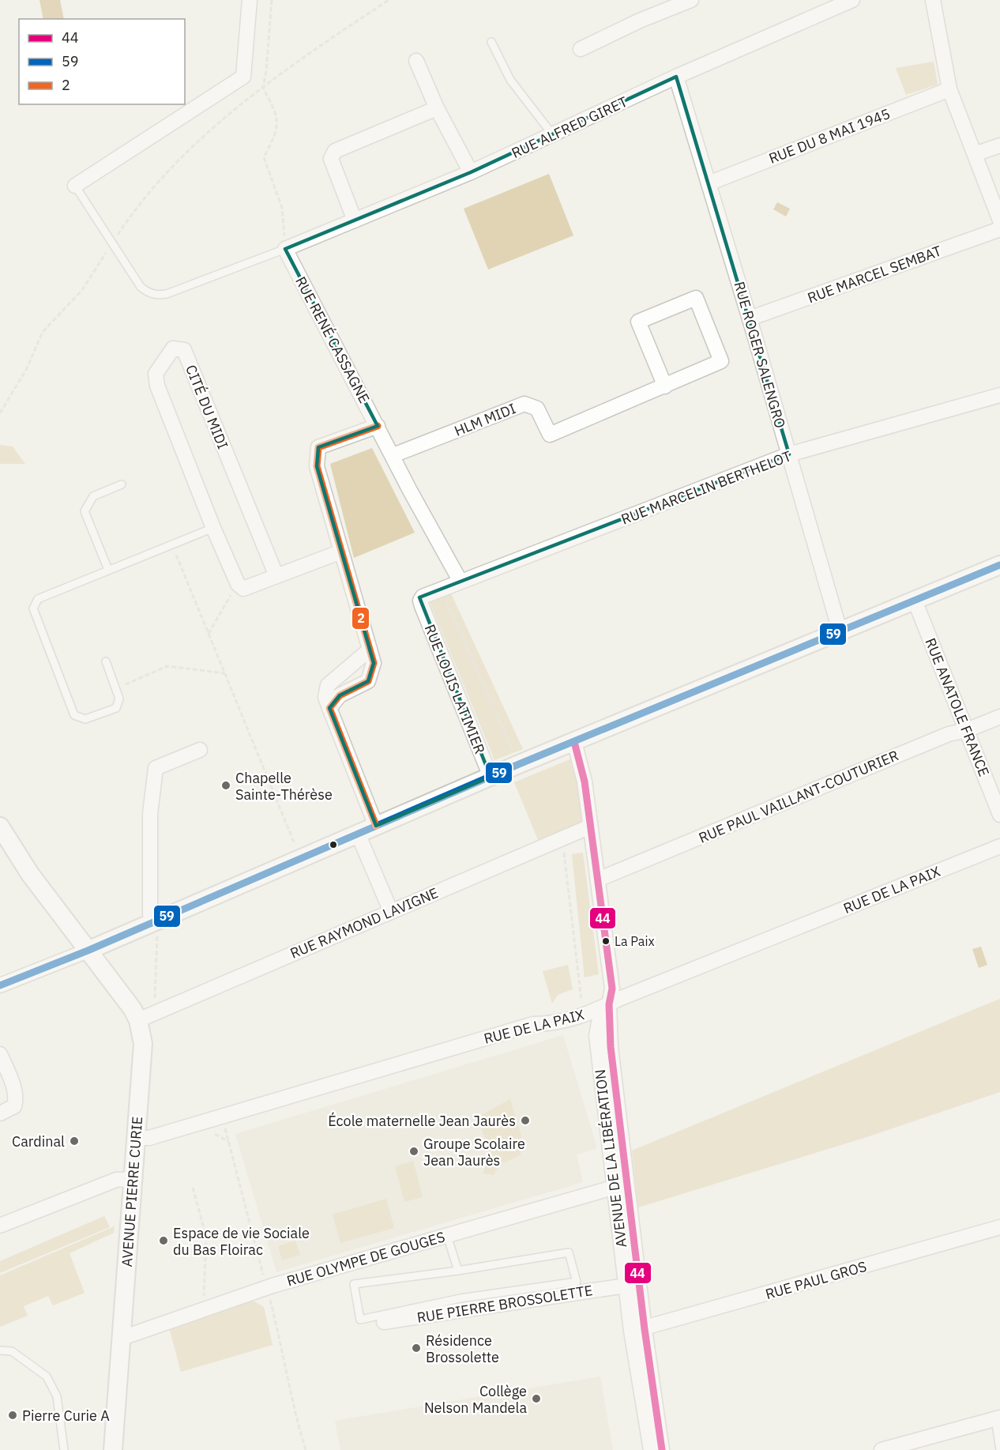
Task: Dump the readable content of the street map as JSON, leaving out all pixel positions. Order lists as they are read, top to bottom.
{
  "streets": {
    "street": [
      "RUE ALFRED GIRET",
      "RUE DU 8 MAI 1945",
      "RUE MARCEL SEMBAT",
      "RUE RENÉ CASSAGNE",
      "RUE ROGER SALENGRO",
      "CITÉ DU MIDI",
      "HLM MIDI",
      "RUE MARCELIN BERTHELOT",
      "RUE LOUIS LATIMIER",
      "RUE ANATOLE FRANCE",
      "RUE PAUL VAILLANT-COUTURIER",
      "RUE DE LA PAIX",
      "RUE RAYMOND LAVIGNE",
      "AVENUE DE LA LIBÉRATION",
      "AVENUE PIERRE CURIE",
      "RUE OLYMPE DE GOUGES",
      "RUE PAUL GROS",
      "RUE PIERRE BROSSOLETTE"
    ]
  },
  "crossings": [
    ["RUE ALFRED GIRET", "RUE RENÉ CASSAGNE"],
    ["RUE ALFRED GIRET", "RUE ROGER SALENGRO"],
    ["RUE DU 8 MAI 1945", "RUE ROGER SALENGRO"],
    ["RUE MARCEL SEMBAT", "RUE ROGER SALENGRO"],
    ["RUE RENÉ CASSAGNE", "HLM MIDI"],
    ["RUE RENÉ CASSAGNE", "RUE MARCELIN BERTHELOT"],
    ["RUE ROGER SALENGRO", "RUE MARCELIN BERTHELOT"],
    ["RUE MARCELIN BERTHELOT", "RUE LOUIS LATIMIER"],
    ["RUE ANATOLE FRANCE", "RUE PAUL VAILLANT-COUTURIER"],
    ["RUE DE LA PAIX", "AVENUE DE LA LIBÉRATION"],
    ["RUE DE LA PAIX", "AVENUE PIERRE CURIE"],
    ["RUE RAYMOND LAVIGNE", "AVENUE PIERRE CURIE"],
    ["AVENUE DE LA LIBÉRATION", "RUE OLYMPE DE GOUGES"],
    ["AVENUE DE LA LIBÉRATION", "RUE PAUL GROS"],
    ["AVENUE DE LA LIBÉRATION", "RUE PIERRE BROSSOLETTE"],
    ["AVENUE PIERRE CURIE", "RUE OLYMPE DE GOUGES"]
  ],
  "places": [
    "Chapelle Sainte-Thérèse",
    "La Paix",
    "École maternelle Jean Jaurès",
    "Cardinal",
    "Groupe Scolaire Jean Jaurès",
    "Espace de vie Sociale du Bas Floirac",
    "Résidence Brossolette",
    "Collège Nelson Mandela",
    "Pierre Curie A"
  ],
  "lines": ["transit line 2", "transit line 59", "transit line 44"],
  "legend": ["44", "59", "2"]
}
